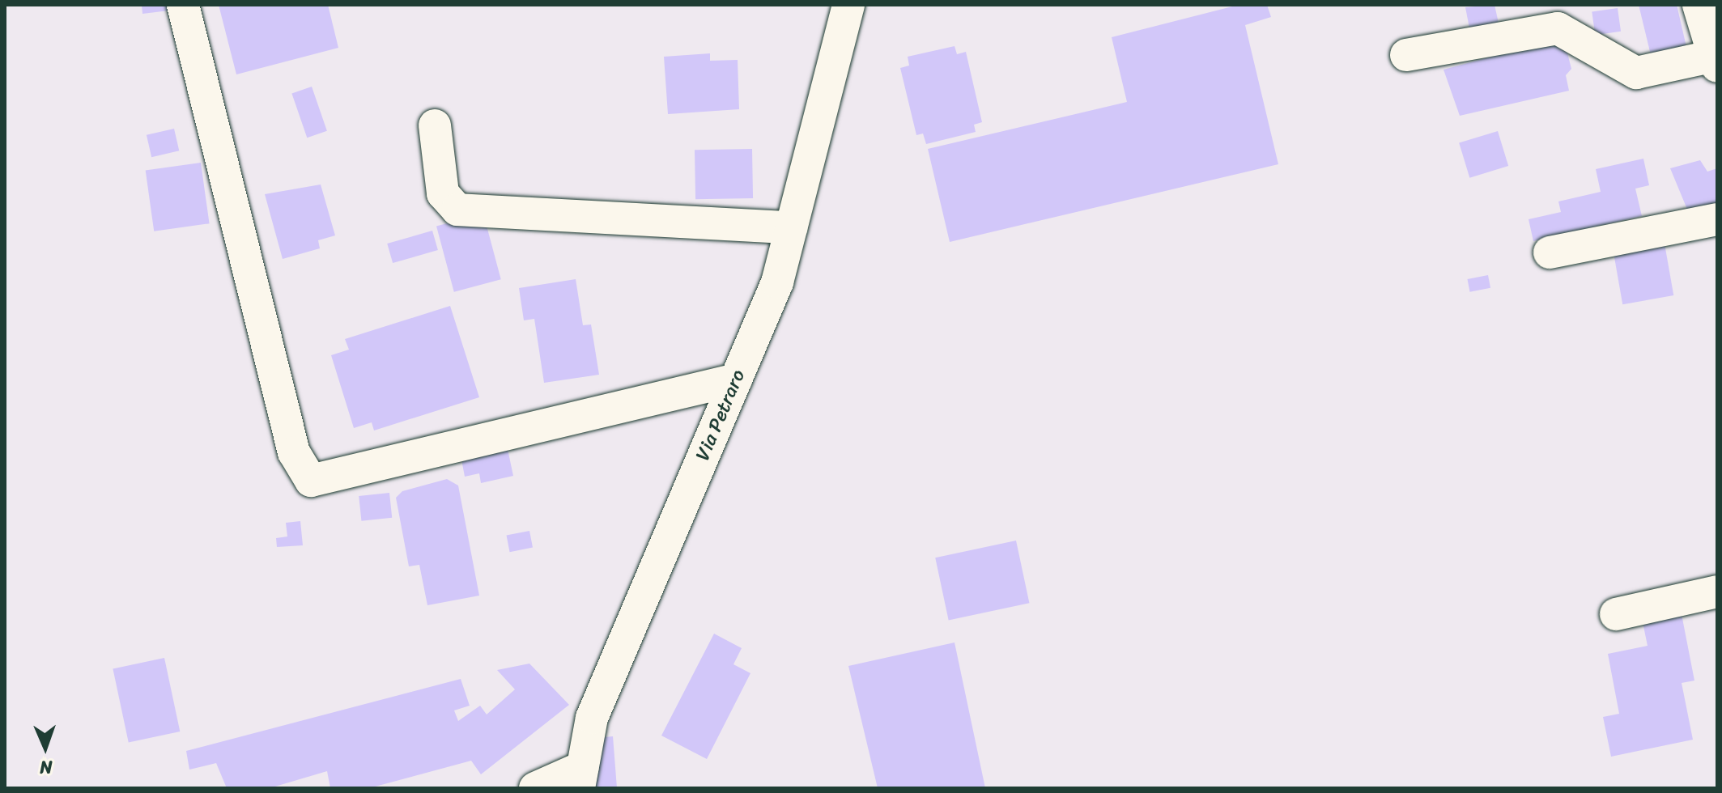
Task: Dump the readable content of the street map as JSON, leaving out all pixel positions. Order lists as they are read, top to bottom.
{
  "streets": {
    "street": ["Via Petraro"]
  },
  "north": "bottom"
}
